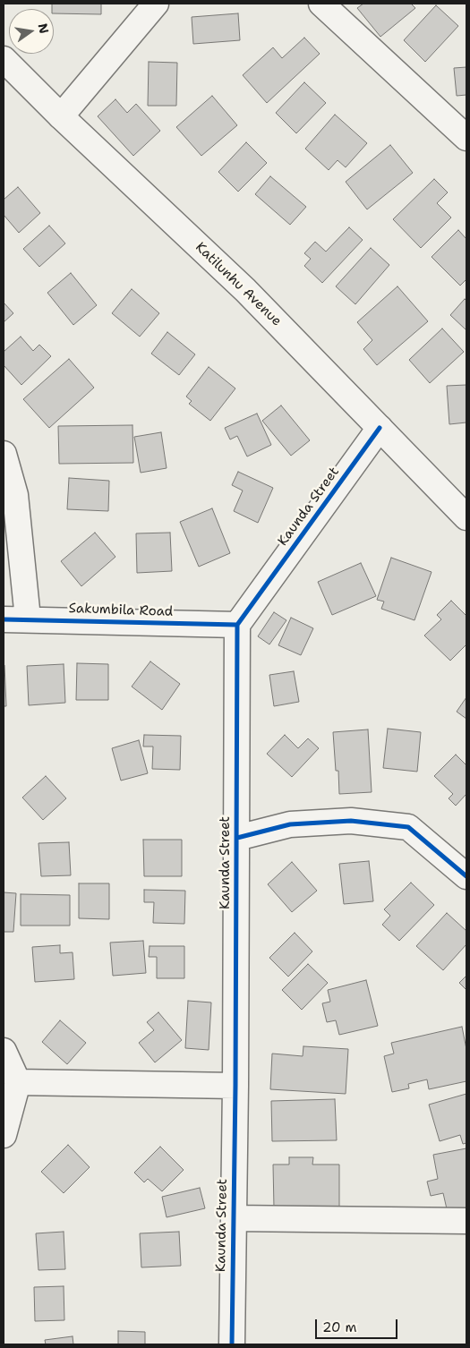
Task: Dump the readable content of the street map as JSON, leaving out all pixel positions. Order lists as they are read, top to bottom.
{
  "streets": {
    "street": ["Katilunhu Avenue", "Kaunda Street", "Sakumbila Road"]
  },
  "crossings": [
    ["Katilunhu Avenue", "Kaunda Street"],
    ["Kaunda Street", "Sakumbila Road"]
  ],
  "scale_bar": "20 m",
  "north": "right"
}
